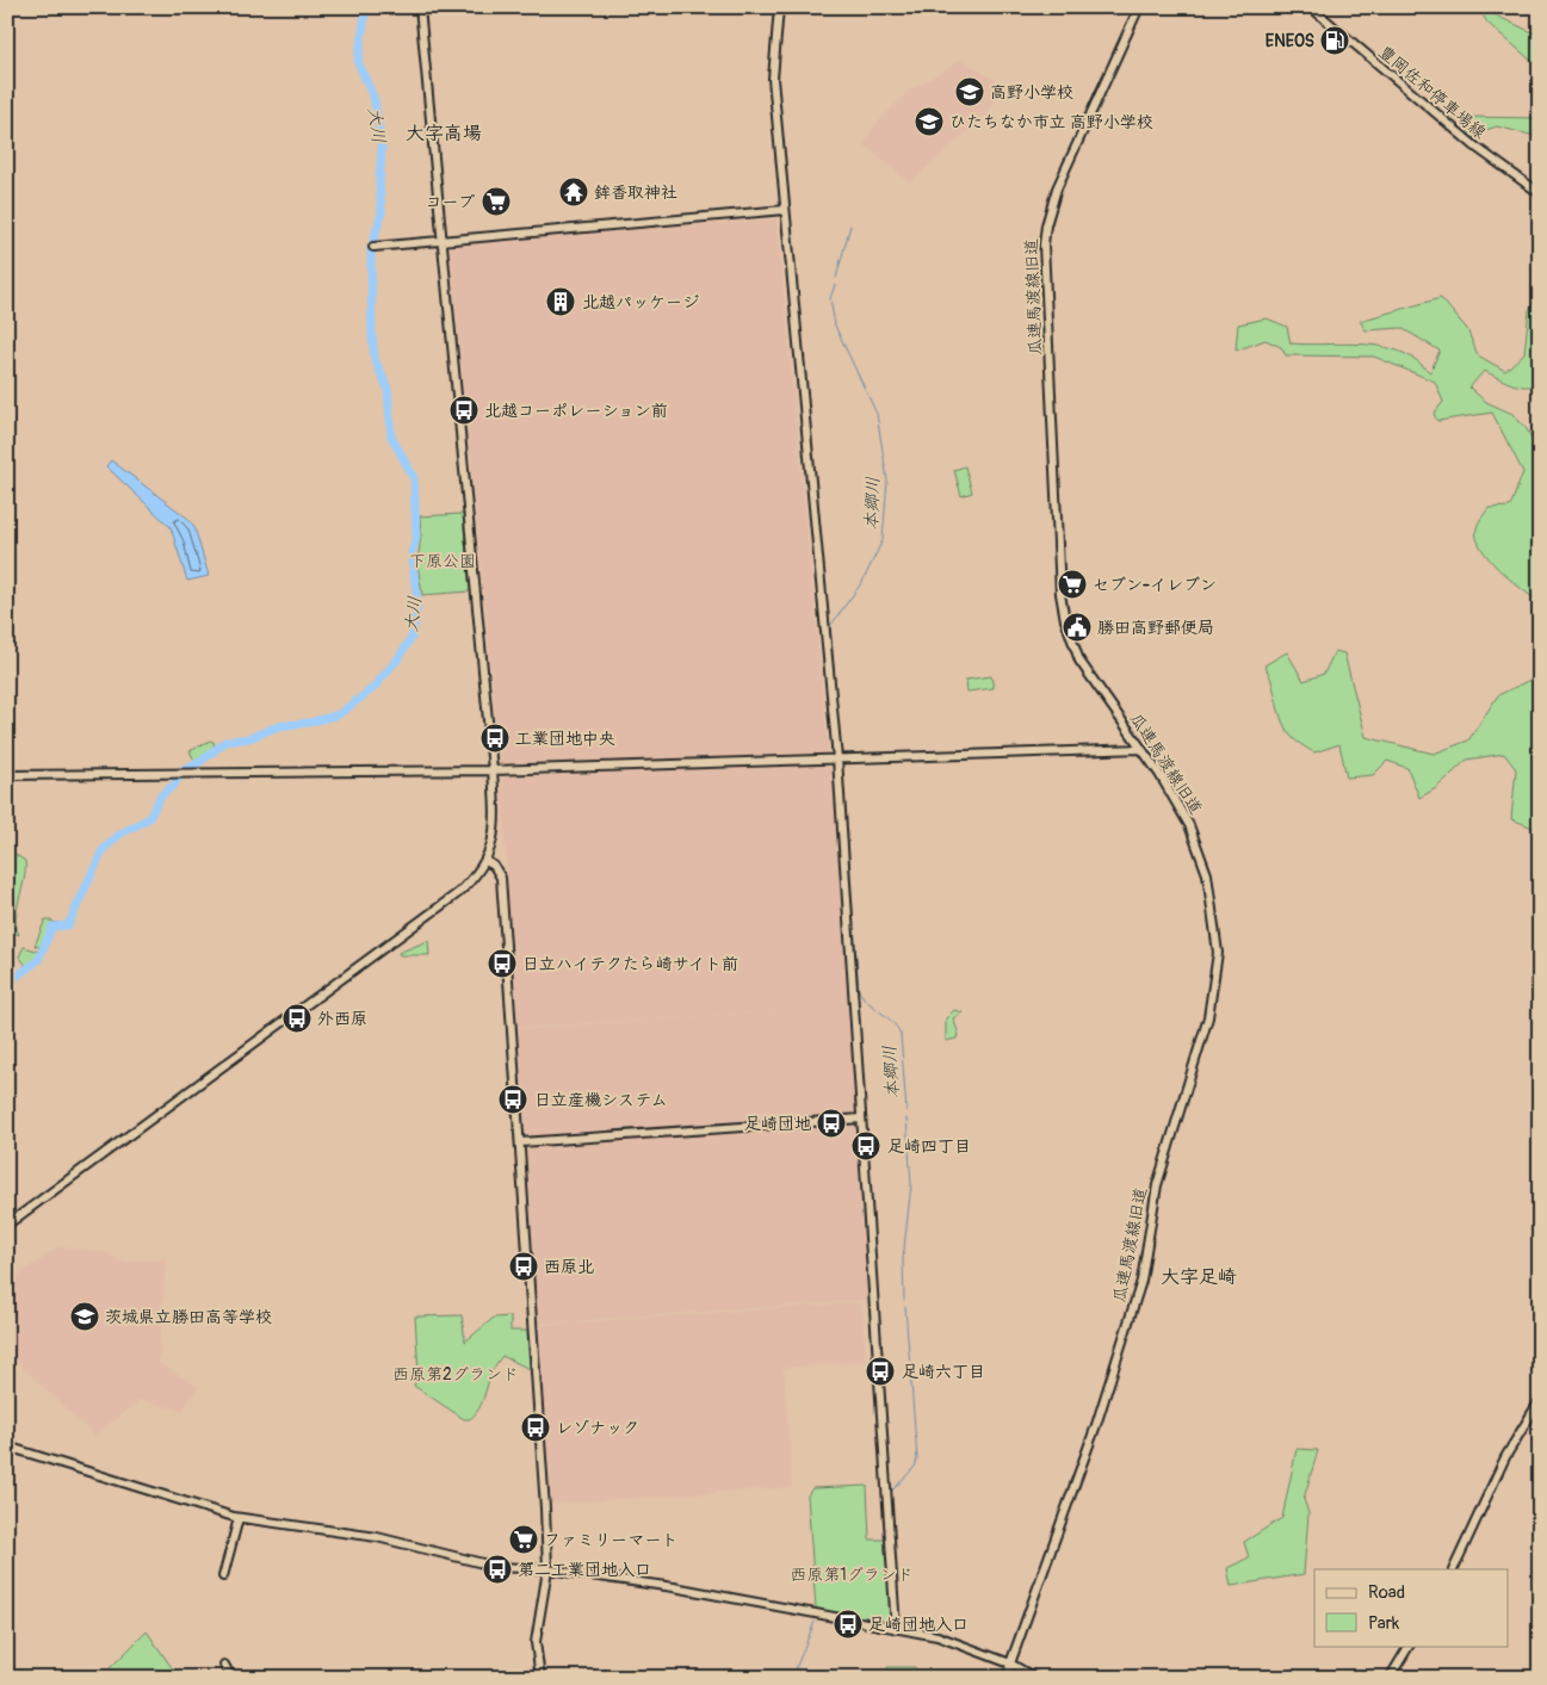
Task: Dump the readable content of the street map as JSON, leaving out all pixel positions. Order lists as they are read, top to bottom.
{
  "streets": {
    "street": ["豊岡佐和停車場線", "瓜連馬渡線旧道"]
  },
  "districts": ["大字高場", "大字足崎"],
  "water": ["大川", "本郷川"],
  "parks": ["下原公園", "西原第2グランド", "西原第1グランド"],
  "places": {
    "fuel station": ["ENEOS"],
    "school or university": ["高野小学校", "ひたちなか市立 高野小学校", "茨城県立勝田高等学校"],
    "temple": ["鉾香取神社"],
    "supermarket": ["コープ", "セブン-イレブン", "ファミリーマート"],
    "building": ["北越パッケージ"],
    "bus stop": [
      "北越コーポレーション前",
      "工業団地中央",
      "日立ハイテクたら崎サイト前",
      "外西原",
      "日立産機システム",
      "足崎団地",
      "足崎四丁目",
      "西原北",
      "足崎六丁目",
      "レゾナック",
      "第二工業団地入口",
      "足崎団地入口"
    ],
    "public building": ["勝田高野郵便局"]
  },
  "legend": ["Road", "Park"]
}
